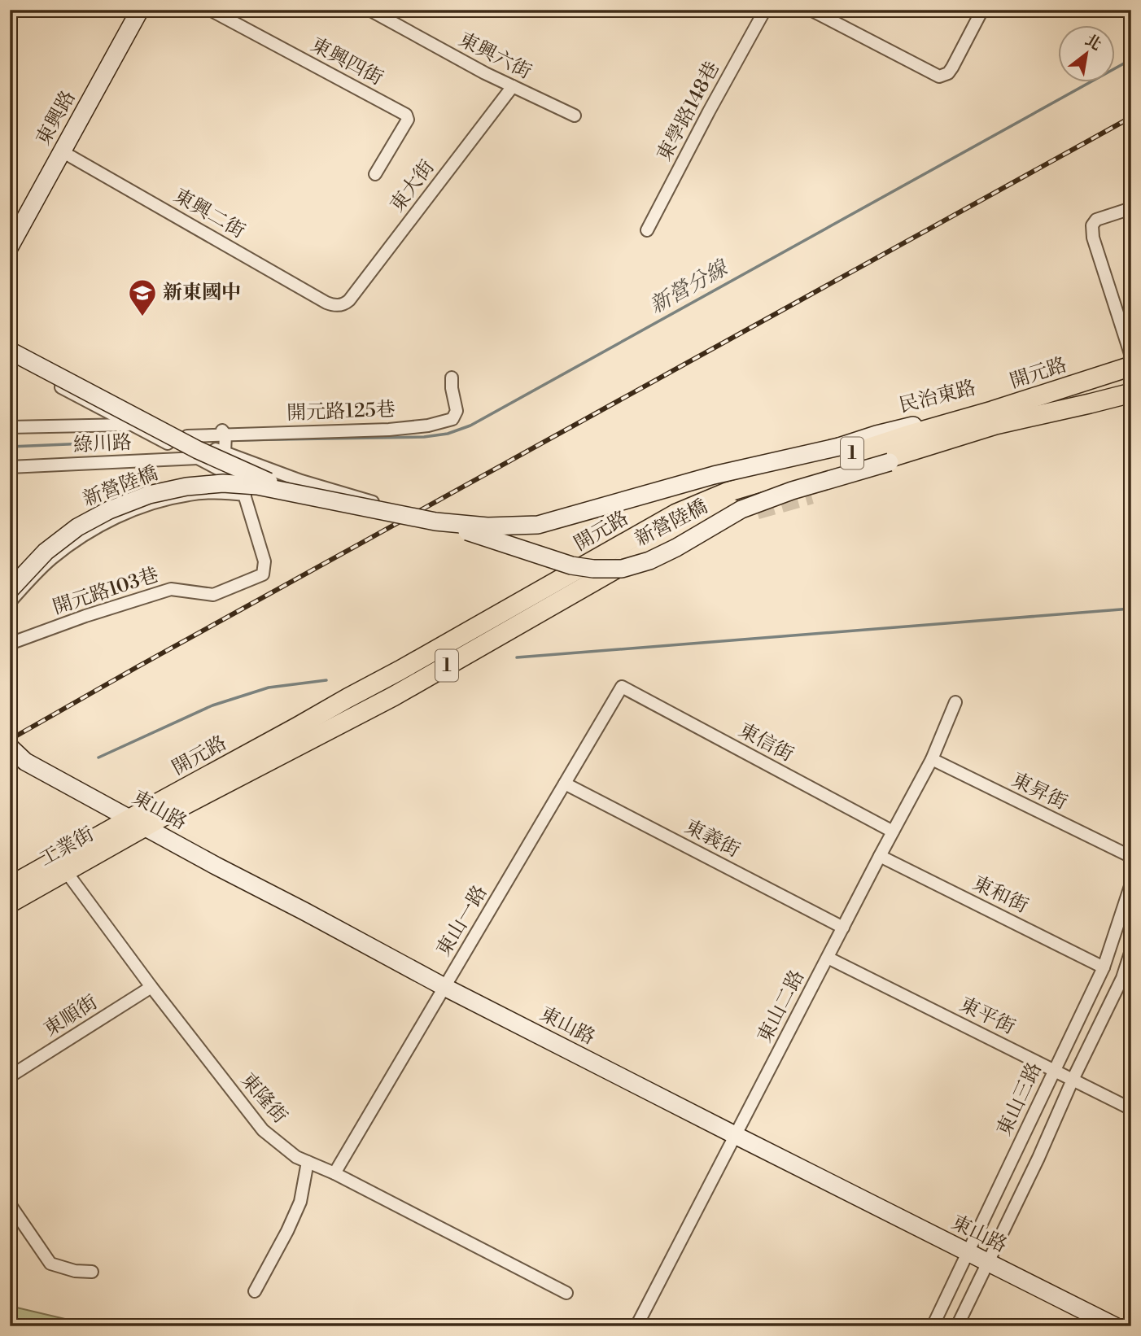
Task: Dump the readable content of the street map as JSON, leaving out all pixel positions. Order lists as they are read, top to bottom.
{
  "streets": {
    "main road": ["開元路", "1", "工業街"],
    "street": [
      "東興六街",
      "東興四街",
      "東學路148巷",
      "東興路",
      "東大街",
      "東興二街",
      "民治東路",
      "開元路125巷",
      "綠川路",
      "新營陸橋",
      "開元路103巷",
      "東信街",
      "東昇街",
      "東山路",
      "東義街",
      "東和街",
      "東山一路",
      "東山二路",
      "東順街",
      "東平街",
      "東隆街",
      "東山三路"
    ]
  },
  "crossings": [
    ["東興六街", "東大街"],
    ["東興路", "東興二街"],
    ["東大街", "東興二街"],
    ["開元路", "民治東路"],
    ["開元路", "新營陸橋"],
    ["開元路", "東山路"],
    ["開元路", "工業街"],
    ["民治東路", "新營陸橋"],
    ["東信街", "東山一路"],
    ["東信街", "東山二路"],
    ["東昇街", "東山二路"],
    ["東山路", "工業街"],
    ["東山路", "東山一路"],
    ["東山路", "東山二路"],
    ["東山路", "東山三路"],
    ["東義街", "東山一路"],
    ["東義街", "東山二路"],
    ["工業街", "東隆街"],
    ["東和街", "東山二路"],
    ["東和街", "東山三路"],
    ["東山一路", "東隆街"],
    ["東山二路", "東平街"],
    ["東順街", "東隆街"],
    ["東平街", "東山三路"]
  ],
  "water": ["新營分線"],
  "places": {
    "school or university": ["新東國中"]
  },
  "north": "top right"
}
